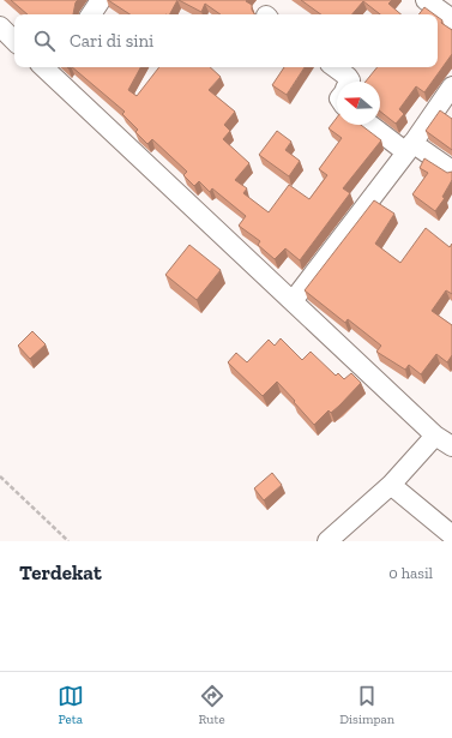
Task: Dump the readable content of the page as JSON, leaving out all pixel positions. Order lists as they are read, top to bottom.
{
  "north": "left",
  "page": {
    "search": "Cari di sini",
    "heading": ["Terdekat", "0 hasil"],
    "nav": ["Peta", "Rute", "Disimpan"]
  }
}
